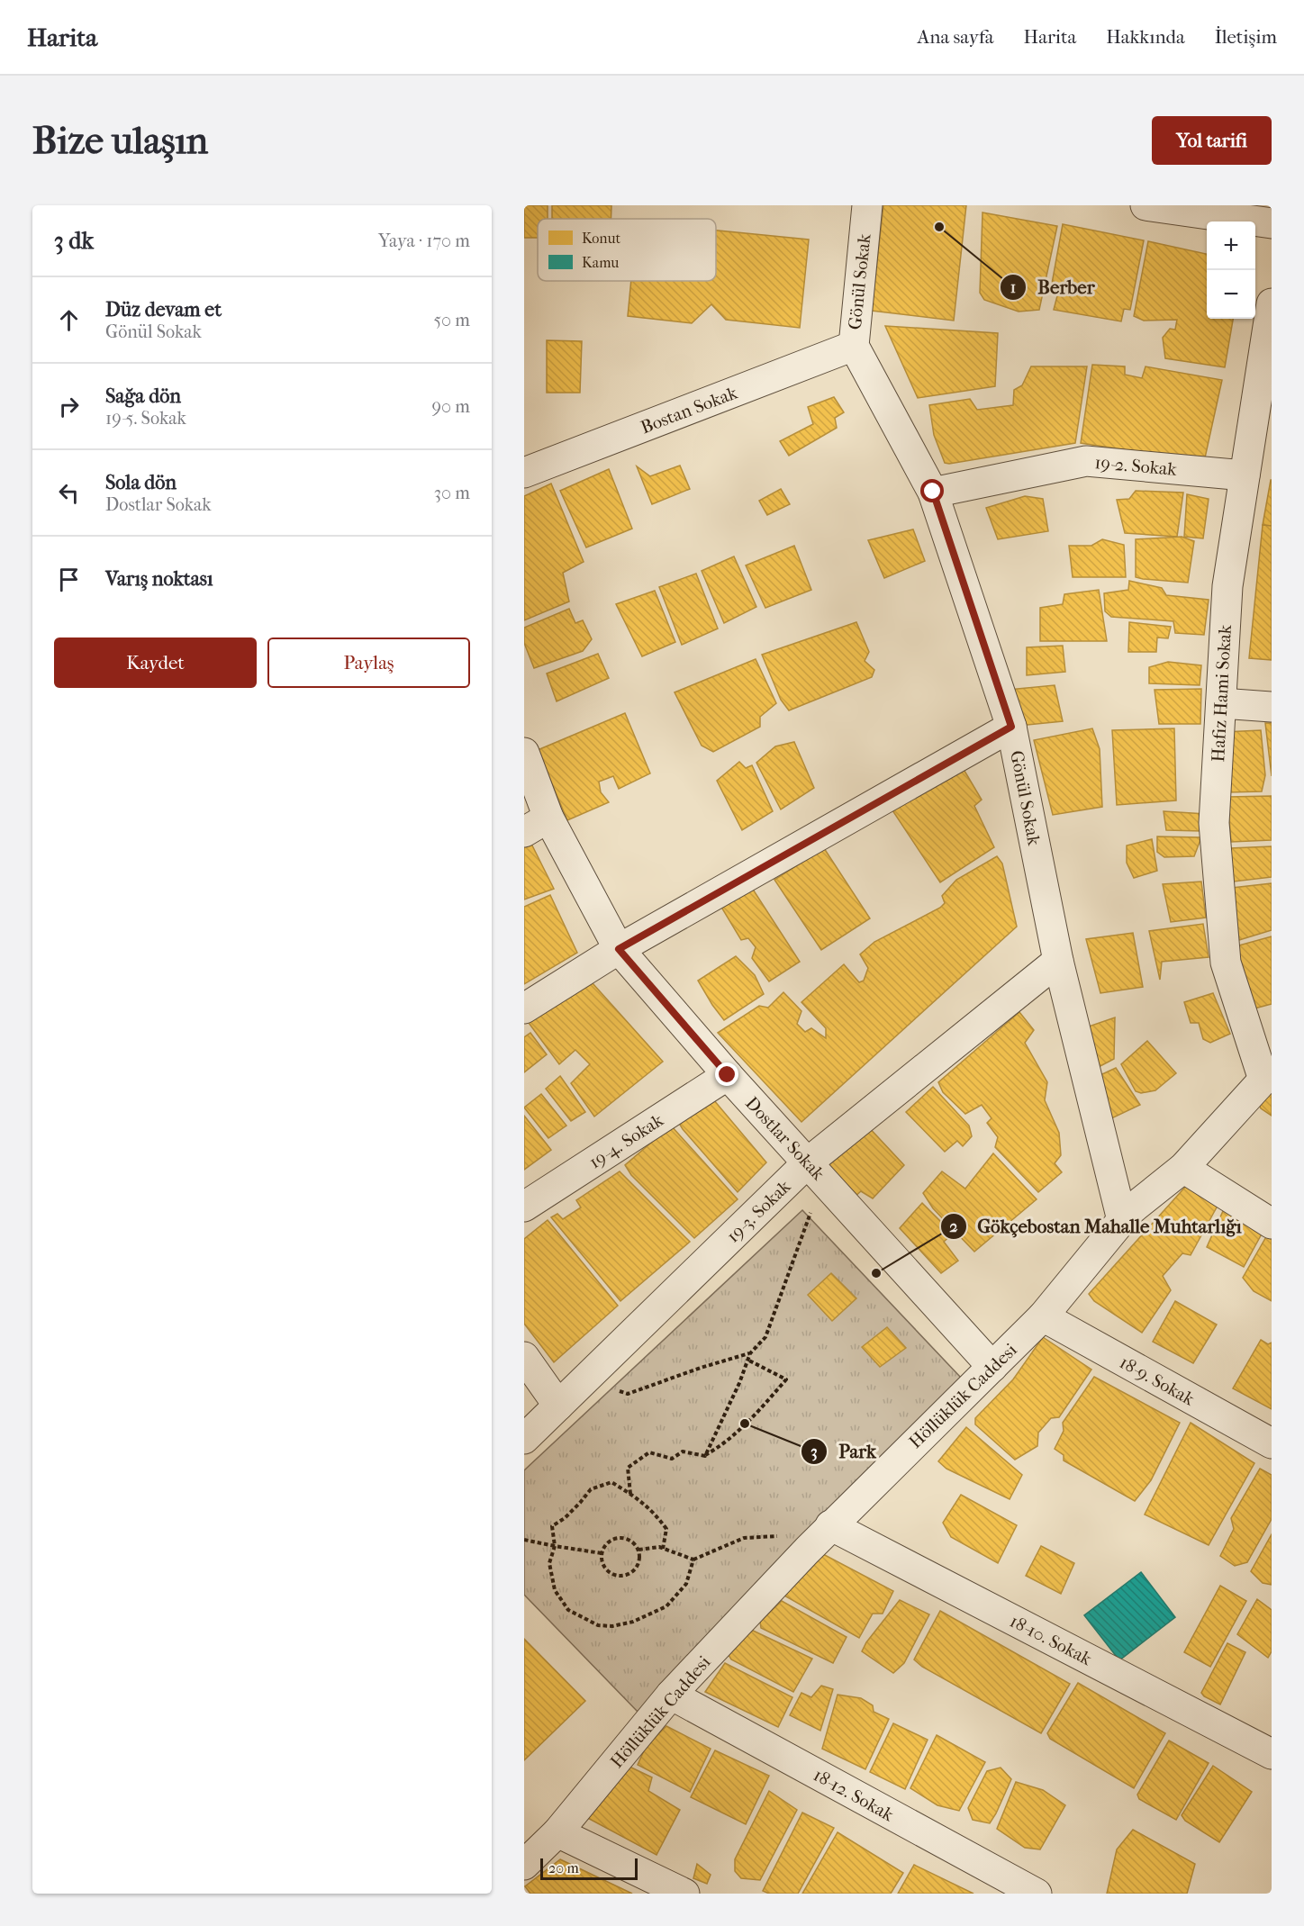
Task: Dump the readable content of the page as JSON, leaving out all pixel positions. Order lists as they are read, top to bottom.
{
  "streets": {
    "street": [
      "Gönül Sokak",
      "Bostan Sokak",
      "19-2. Sokak",
      "Hafız Hami Sokak",
      "Dostlar Sokak",
      "19-4. Sokak",
      "19-3. Sokak",
      "18-9. Sokak",
      "Höllüklük Caddesi",
      "18-10. Sokak",
      "18-12. Sokak"
    ]
  },
  "crossings": [
    ["Gönül Sokak", "Bostan Sokak"],
    ["Gönül Sokak", "19-2. Sokak"],
    ["Gönül Sokak", "19-3. Sokak"],
    ["Gönül Sokak", "Höllüklük Caddesi"],
    ["19-2. Sokak", "Hafız Hami Sokak"],
    ["Hafız Hami Sokak", "Höllüklük Caddesi"],
    ["Dostlar Sokak", "19-4. Sokak"],
    ["Dostlar Sokak", "19-3. Sokak"],
    ["Dostlar Sokak", "Höllüklük Caddesi"],
    ["18-9. Sokak", "Höllüklük Caddesi"],
    ["Höllüklük Caddesi", "18-10. Sokak"],
    ["Höllüklük Caddesi", "18-12. Sokak"]
  ],
  "places": ["Berber", "Gökçebostan Mahalle Muhtarlığı", "Park"],
  "legend": ["Konut", "Kamu"],
  "scale_bar": "20 m",
  "page": {
    "header": "Harita",
    "nav": [
      "Ana sayfa",
      "Harita",
      "Hakkında",
      "İletişim"
    ],
    "buttons": [
      "Yol tarifi",
      ["Kaydet", "Paylaş"]
    ],
    "title": "Bize ulaşın",
    "heading": ["3 dk", "Yaya · 170 m"],
    "map_buttons": ["+", "−"],
    "list": [
      ["Düz devam et", "Gönül Sokak", "50 m"],
      ["Sağa dön", "19-5. Sokak", "90 m"],
      ["Sola dön", "Dostlar Sokak", "30 m"],
      "Varış noktası"
    ],
    "scale": "20 m"
  }
}
